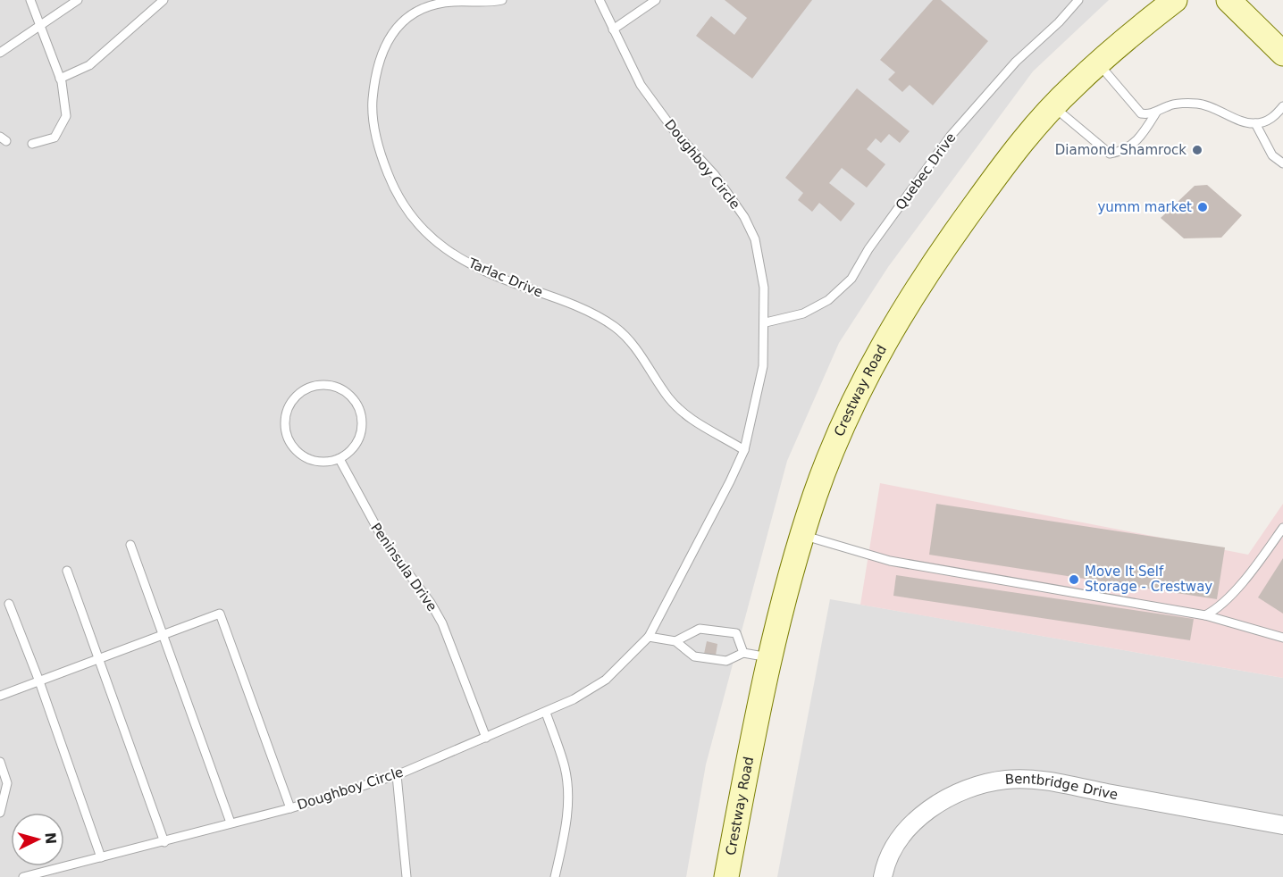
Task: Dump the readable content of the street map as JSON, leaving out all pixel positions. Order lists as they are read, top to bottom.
{
  "streets": {
    "main road": ["Crestway Road"],
    "street": ["Bentbridge Drive"],
    "lane": [
      "Doughboy Circle",
      "Quebec Drive",
      "Tarlac Drive",
      "Peninsula Drive"
    ]
  },
  "crossings": [
    ["Doughboy Circle", "Quebec Drive"],
    ["Doughboy Circle", "Tarlac Drive"],
    ["Doughboy Circle", "Peninsula Drive"]
  ],
  "places": ["Diamond Shamrock", "yumm market", "Move It Self Storage - Crestway"],
  "north": "right"
}
